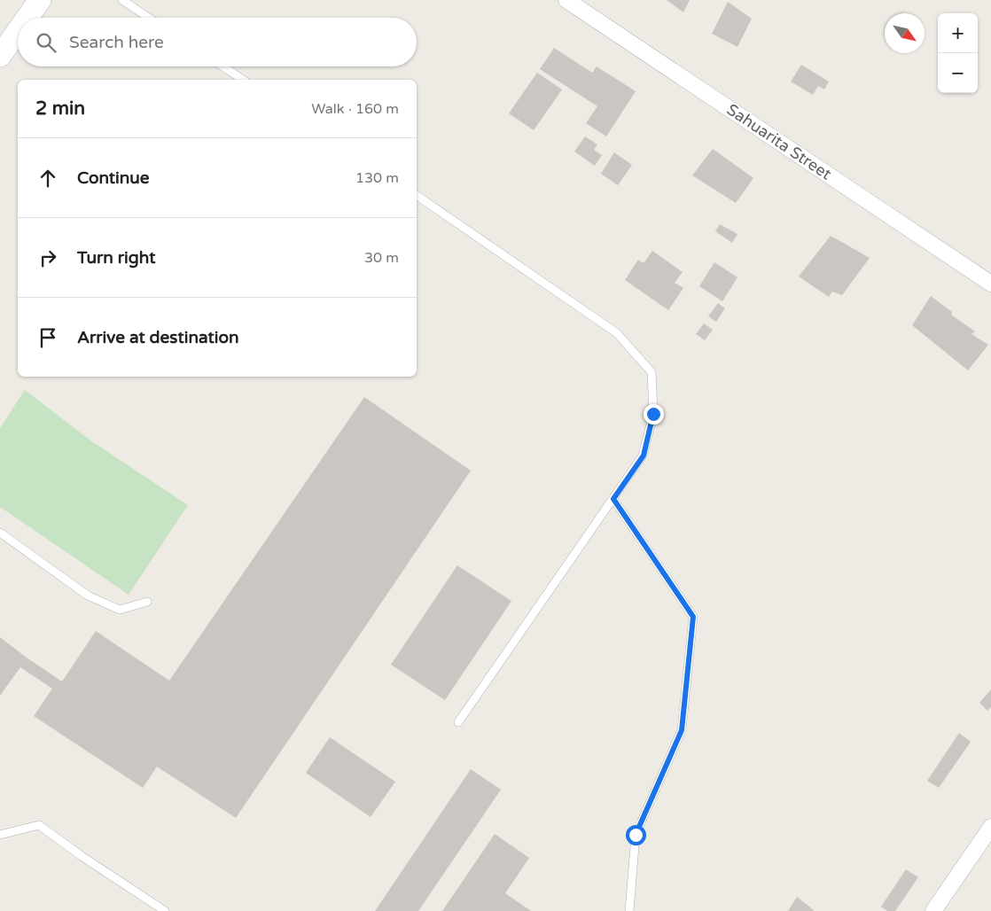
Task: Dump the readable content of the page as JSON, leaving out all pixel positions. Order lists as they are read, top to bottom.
{
  "streets": {
    "street": ["Sahuarita Street"]
  },
  "north": "bottom right",
  "page": {
    "map_buttons": ["+", "−"],
    "search": "Search here",
    "heading": ["2 min", "Walk · 160 m"],
    "list": [
      ["Continue", "130 m"],
      ["Turn right", "30 m"],
      "Arrive at destination"
    ]
  }
}
